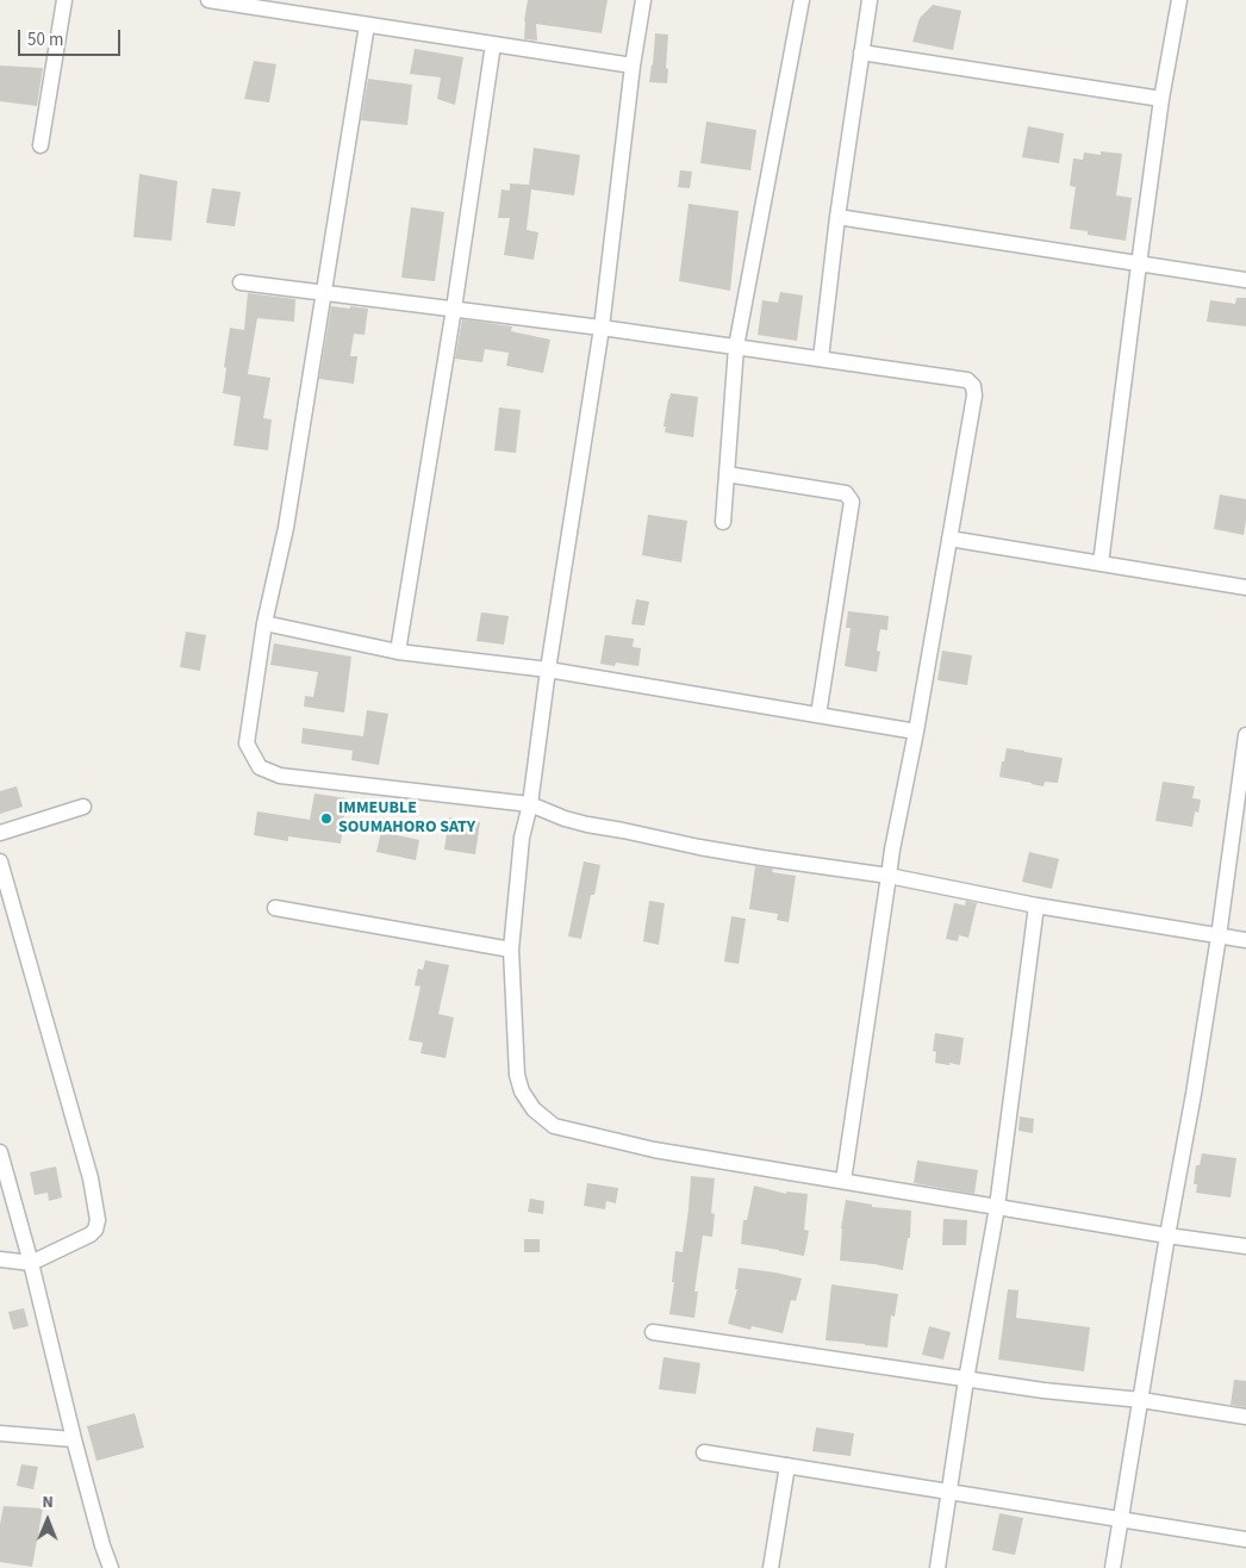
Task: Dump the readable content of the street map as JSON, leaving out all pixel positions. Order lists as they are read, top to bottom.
{
  "places": ["IMMEUBLE SOUMAHORO SATY"],
  "scale_bar": "50 m",
  "north": "top"
}
